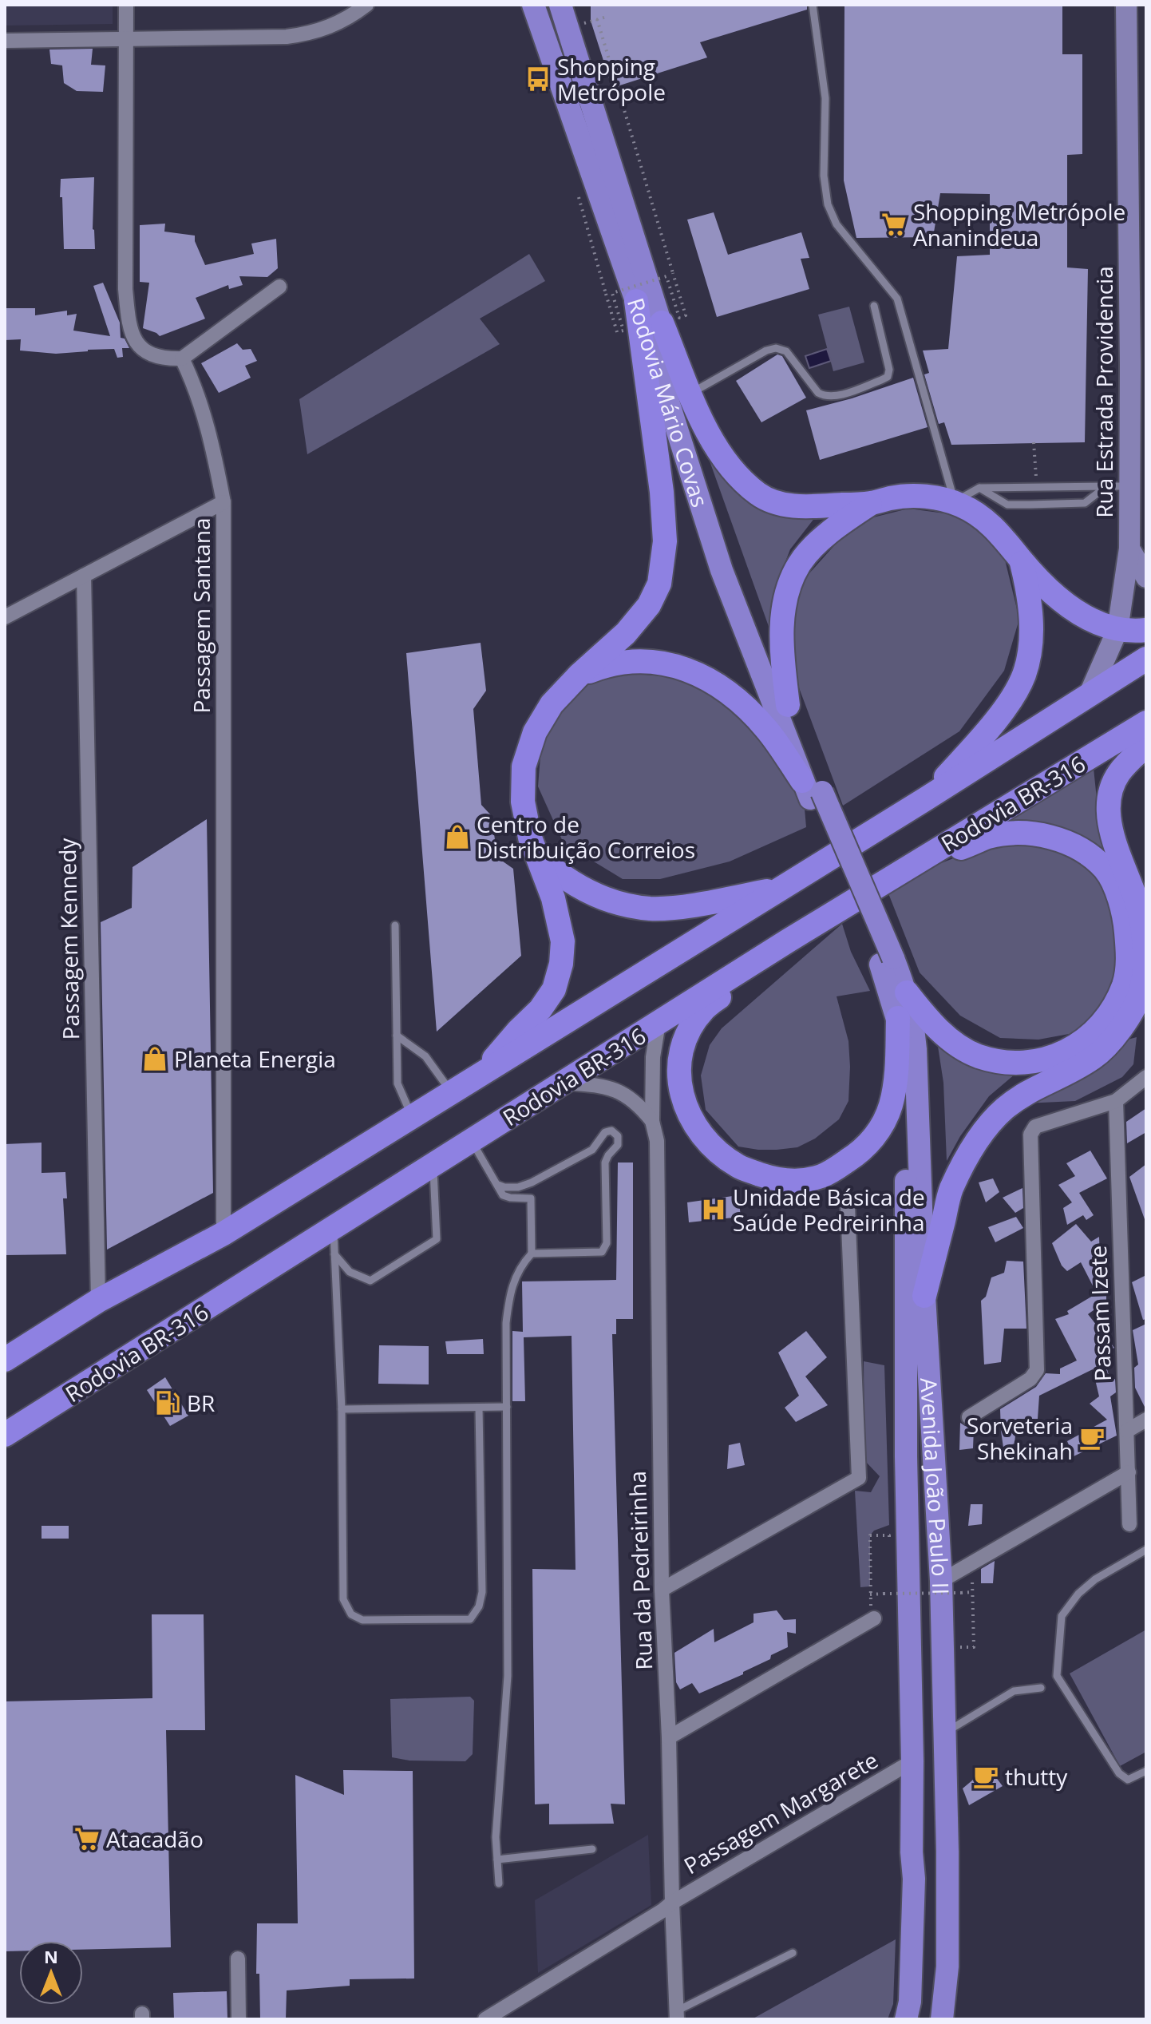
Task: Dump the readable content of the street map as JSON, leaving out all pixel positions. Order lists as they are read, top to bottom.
{
  "streets": {
    "highway": ["Rodovia BR-316"],
    "main road": ["Rua Estrada Providencia", "Rodovia Mário Covas", "Avenida João Paulo II"],
    "street": [
      "Passagem Santana",
      "Passagem Kennedy",
      "Passam Izete",
      "Rua da Pedreirinha",
      "Passagem Margarete"
    ]
  },
  "crossings": [
    ["Rodovia BR-316", "Rua da Pedreirinha"],
    ["Avenida João Paulo II", "Passagem Margarete"],
    ["Rua da Pedreirinha", "Passagem Margarete"]
  ],
  "places": {
    "bus stop": ["Shopping Metrópole"],
    "supermarket": ["Shopping Metrópole Ananindeua", "Atacadão"],
    "shop": ["Centro de Distribuição Correios", "Planeta Energia"],
    "hospital": ["Unidade Básica de Saúde Pedreirinha"],
    "fuel station": ["BR"],
    "cafe": ["Sorveteria Shekinah", "thutty"]
  },
  "north": "top"
}
